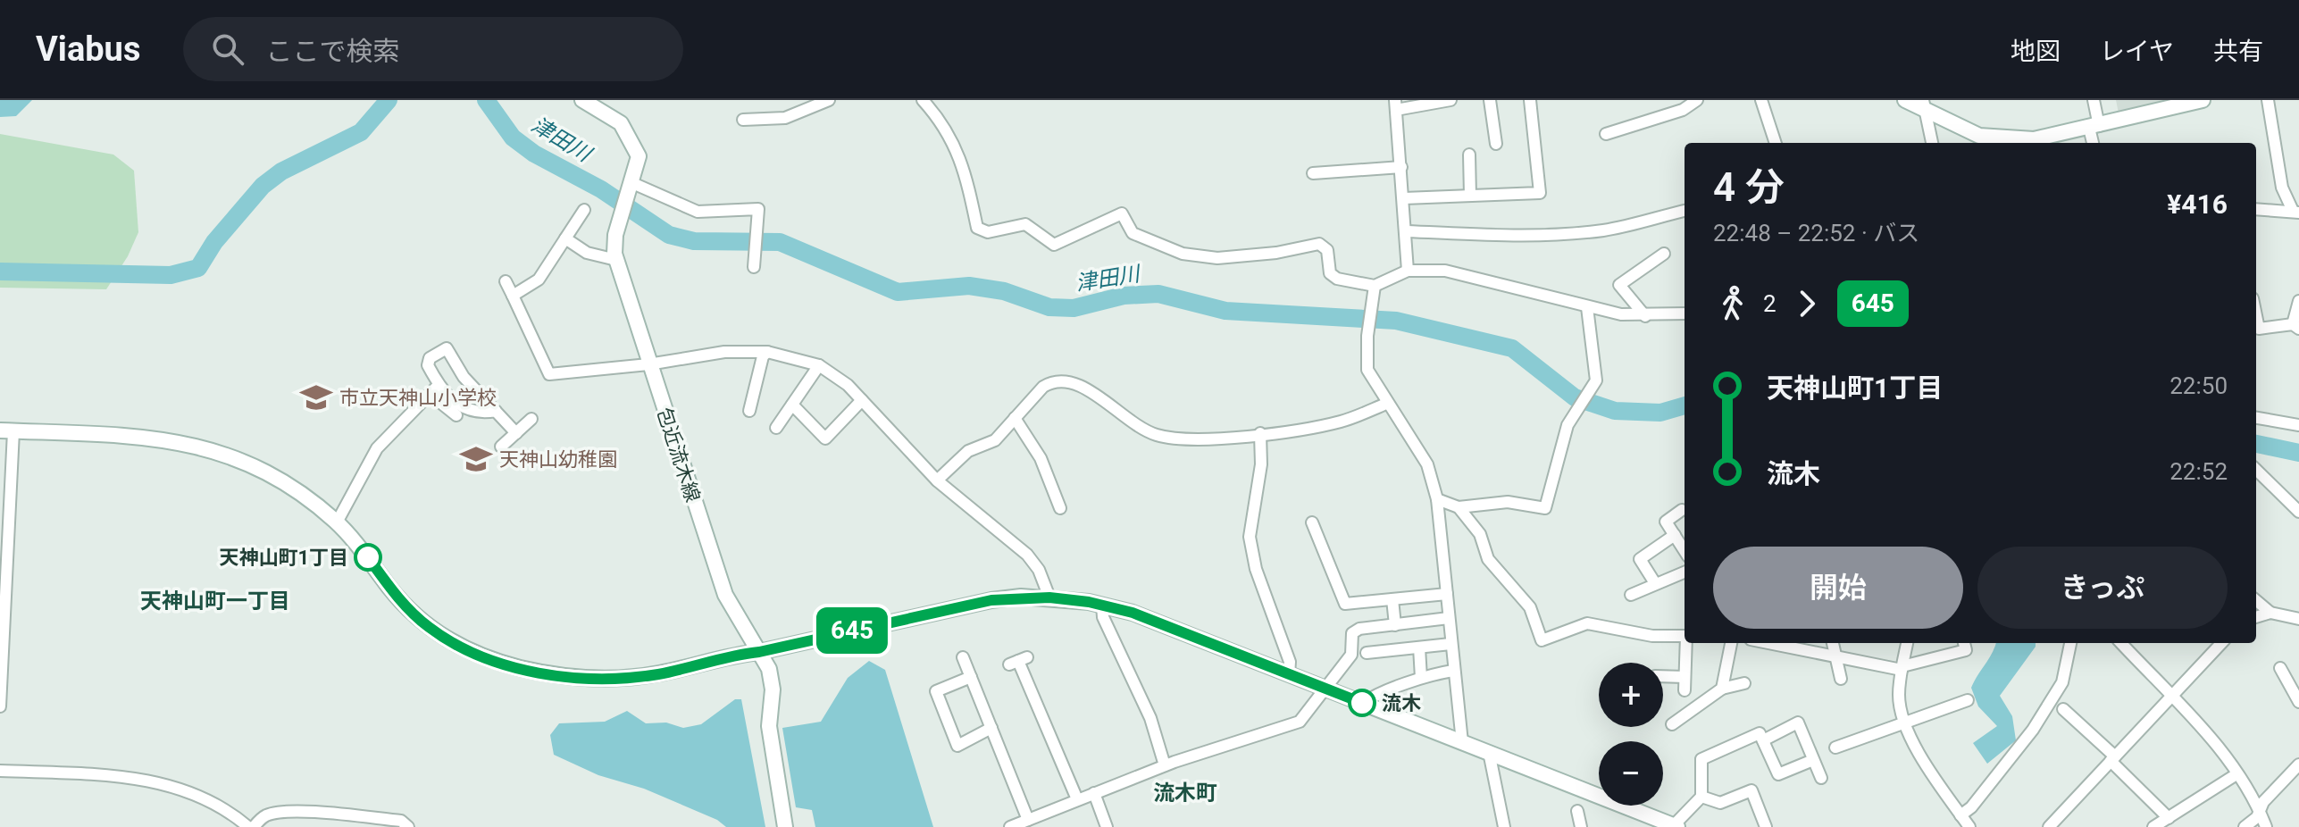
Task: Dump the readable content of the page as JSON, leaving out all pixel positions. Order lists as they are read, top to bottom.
{
  "streets": {
    "street": ["包近流木線"]
  },
  "districts": ["天神山町一丁目", "流木町"],
  "water": ["津田川"],
  "places": {
    "school or university": ["市立天神山小学校", "天神山幼稚園"],
    "other": ["天神山町1丁目", "流木"]
  },
  "lines": ["bus line 645"],
  "page": {
    "header": "Viabus",
    "search": "ここで検索",
    "nav": ["地図", "レイヤ", "共有"],
    "on_map": "645",
    "heading": ["4 分", "22:48 – 22:52 · バス", "¥416"],
    "legs": ["2", "645"],
    "list": [
      {
        "name": "天神山町1丁目",
        "value": "22:50"
      },
      {
        "name": "流木",
        "value": "22:52"
      }
    ],
    "buttons": ["開始", "きっぷ"],
    "map_buttons": ["+", "−"]
  }
}
